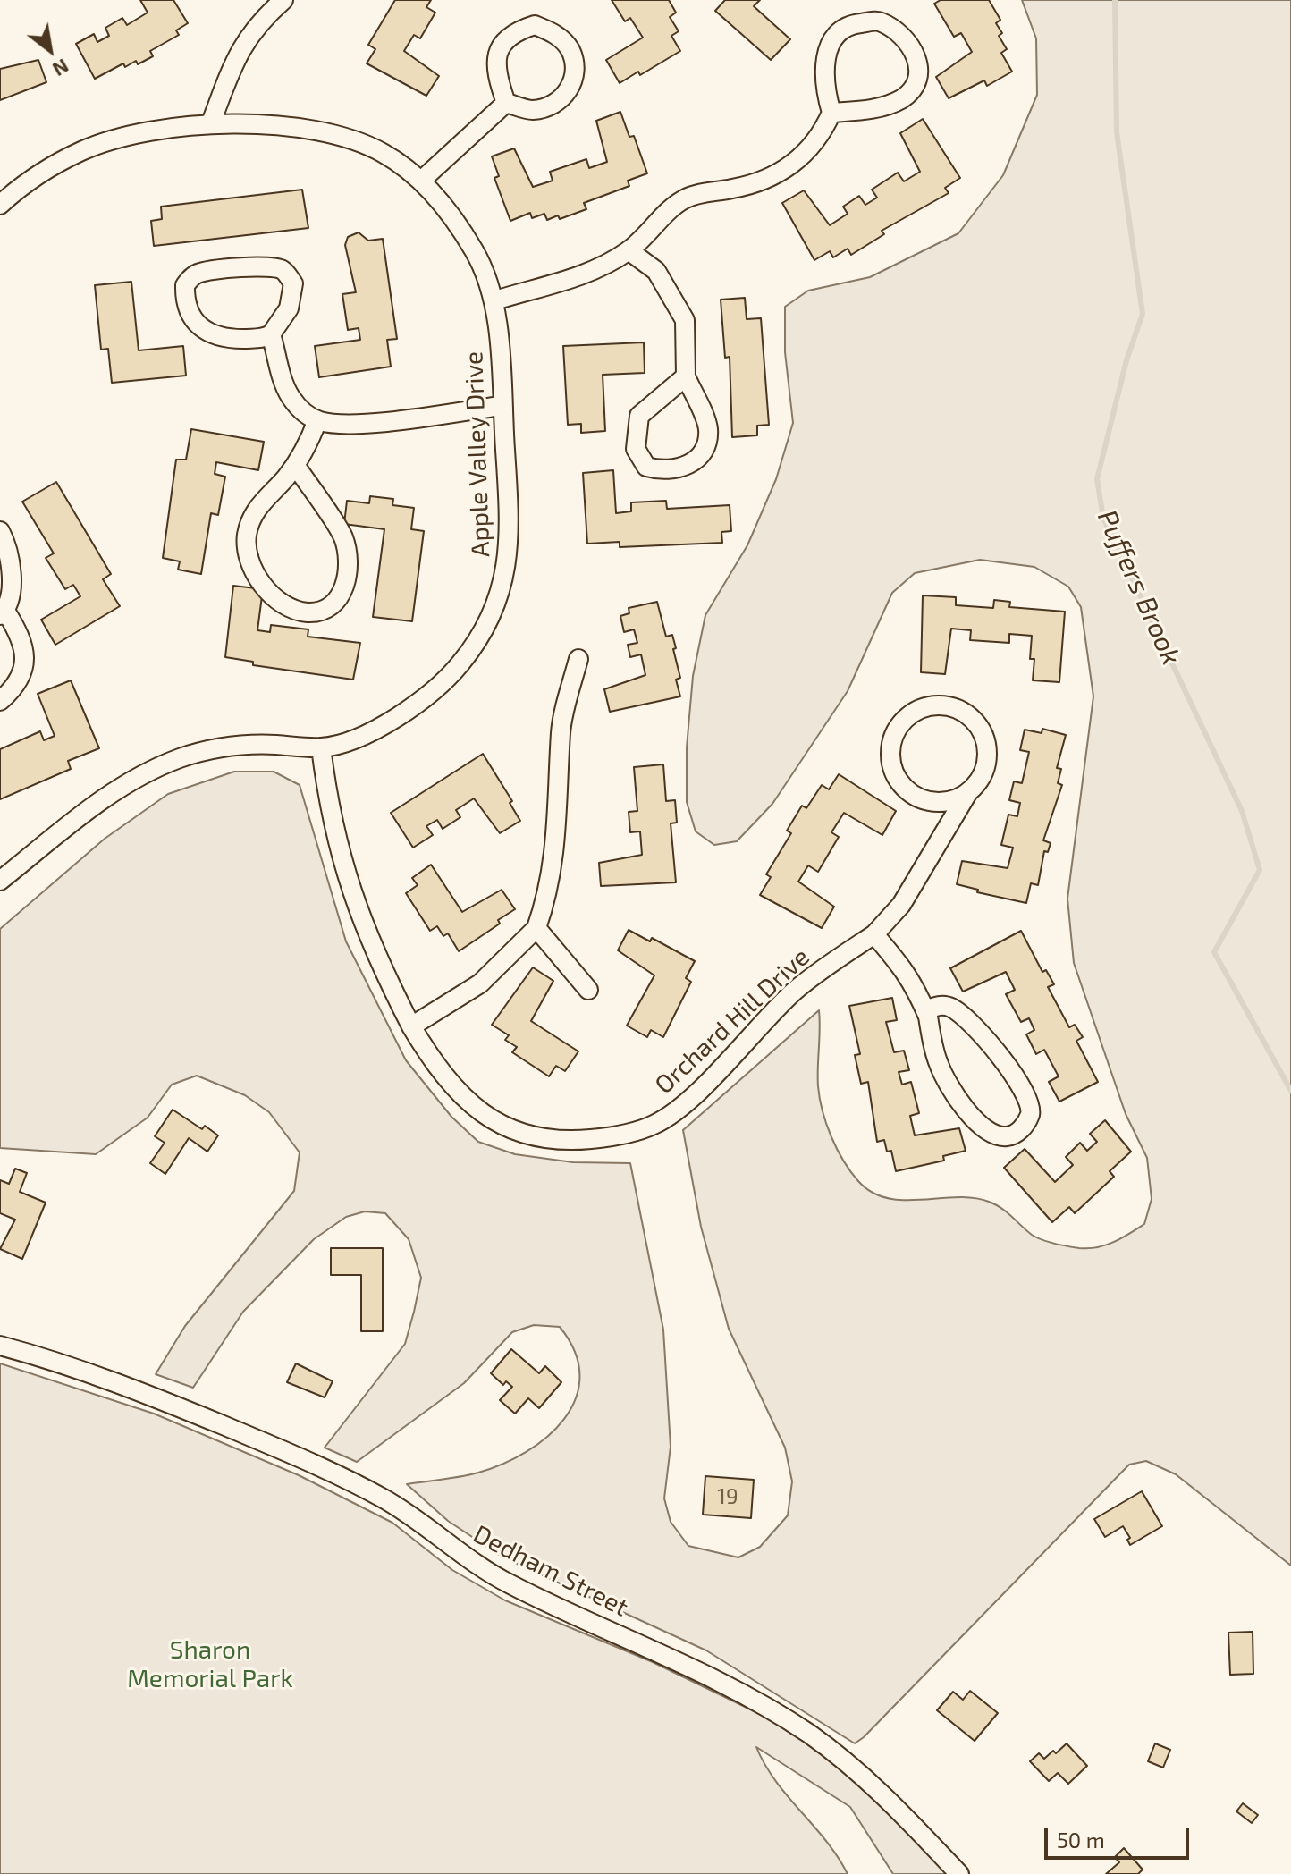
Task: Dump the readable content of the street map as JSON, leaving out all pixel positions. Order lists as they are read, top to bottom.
{
  "streets": {
    "street": ["Apple Valley Drive", "Orchard Hill Drive", "Dedham Street"]
  },
  "crossings": [
    ["Apple Valley Drive", "Orchard Hill Drive"]
  ],
  "water": ["Puffers Brook"],
  "parks": ["Sharon Memorial Park"],
  "house_numbers": ["19"],
  "scale_bar": "50 m",
  "north": "bottom right"
}
